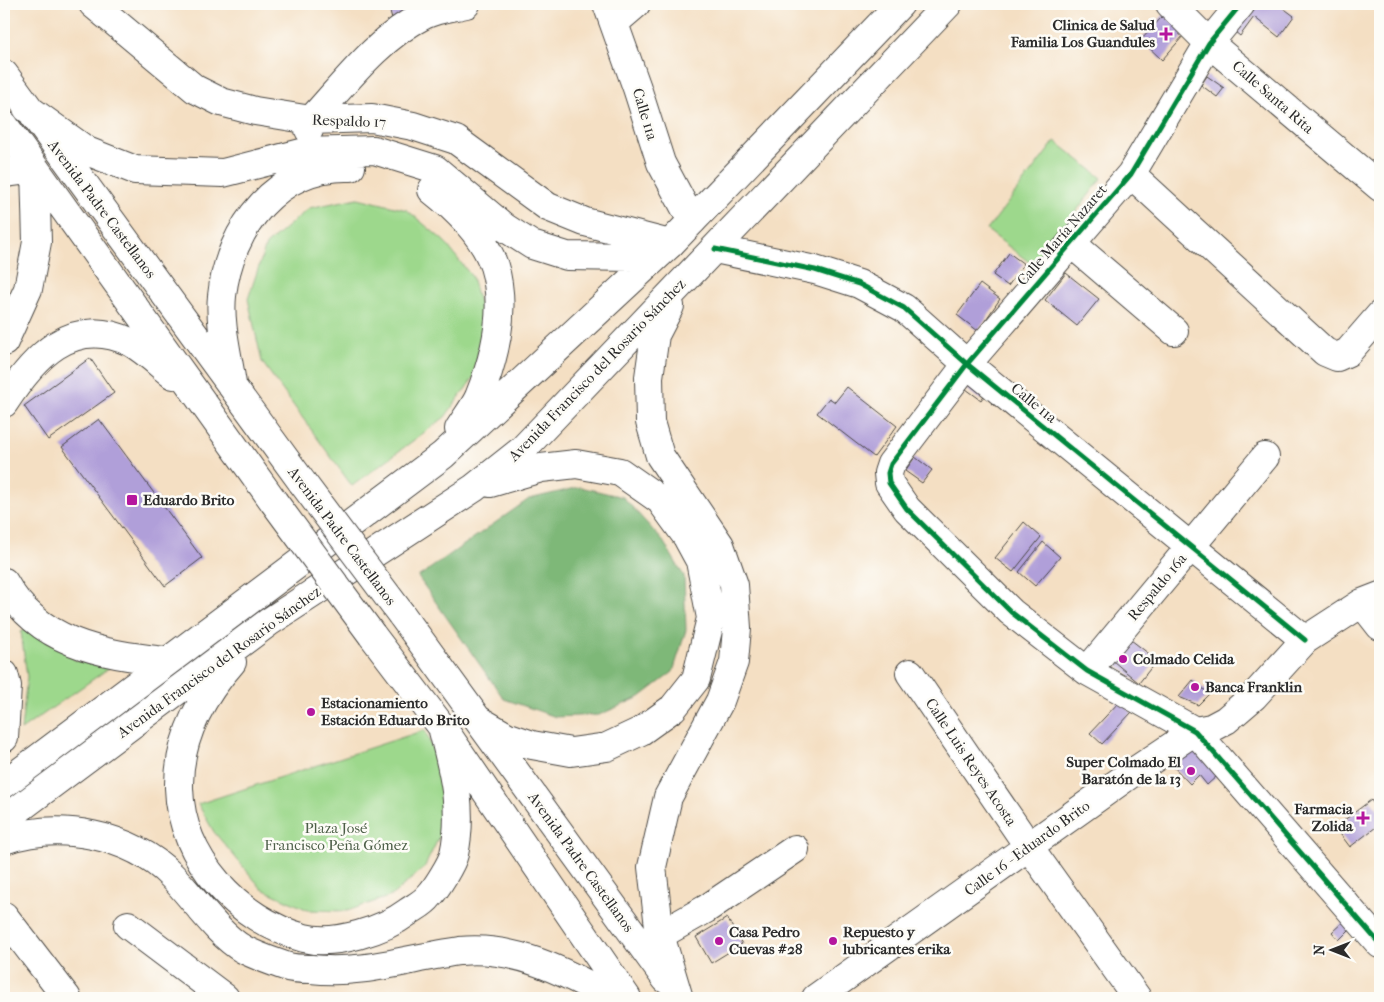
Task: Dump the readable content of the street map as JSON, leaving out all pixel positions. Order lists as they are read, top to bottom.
{
  "streets": {
    "main road": [
      "Calle Santa Rita",
      "Calle 11a",
      "Respaldo 17",
      "Avenida Padre Castellanos",
      "Calle María Nazaret",
      "Avenida Francisco del Rosario Sánchez",
      "Respaldo 16a",
      "Calle Luis Reyes Acosta",
      "Calle 16 - Eduardo Brito"
    ]
  },
  "crossings": [
    ["Calle Santa Rita", "Calle María Nazaret"],
    ["Calle 11a", "Calle María Nazaret"],
    ["Calle 11a", "Avenida Francisco del Rosario Sánchez"],
    ["Calle 11a", "Respaldo 16a"],
    ["Calle 11a", "Calle 16 - Eduardo Brito"],
    ["Respaldo 17", "Avenida Francisco del Rosario Sánchez"],
    ["Calle María Nazaret", "Respaldo 16a"],
    ["Calle Luis Reyes Acosta", "Calle 16 - Eduardo Brito"]
  ],
  "parks": ["Plaza José Francisco Peña Gómez"],
  "places": {
    "health": ["Clinica de Salud Familia Los Guandules", "Farmacia Zolida"],
    "transit": ["Eduardo Brito"],
    "other": [
      "Colmado Celida",
      "Banca Franklin",
      "Estacionamiento Estación Eduardo Brito",
      "Super Colmado El Baratón de la 13",
      "Casa Pedro Cuevas #28",
      "Repuesto y lubricantes erika"
    ]
  },
  "north": "left"
}
